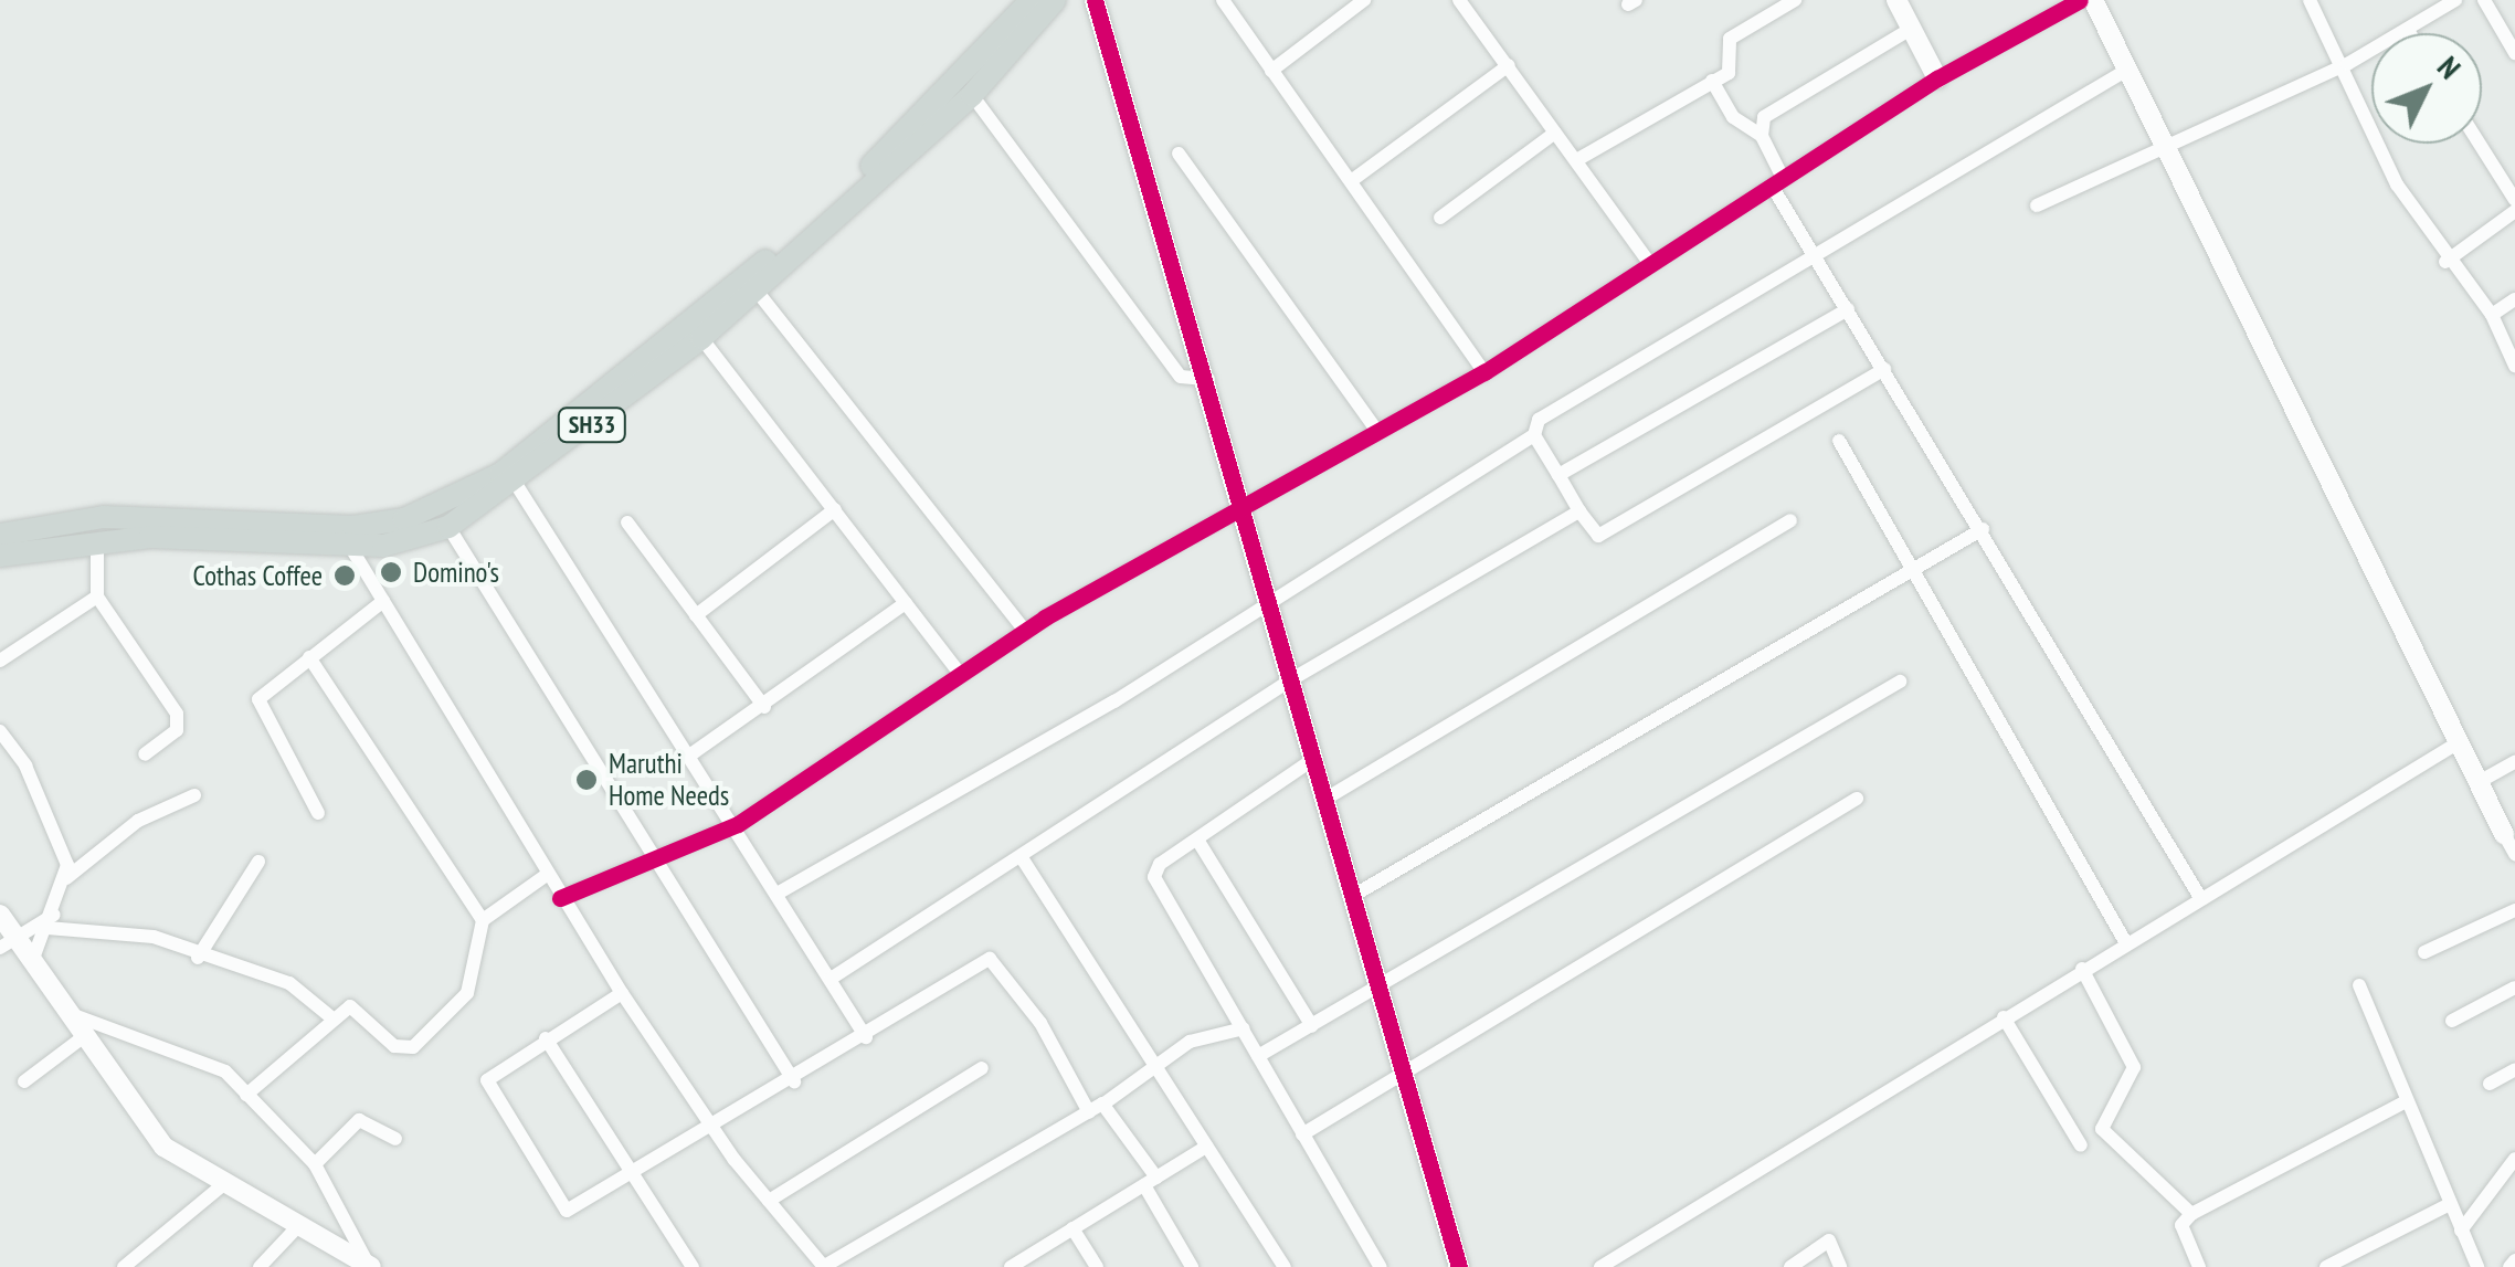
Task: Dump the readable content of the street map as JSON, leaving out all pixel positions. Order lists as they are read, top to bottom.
{
  "streets": {
    "main road": ["SH33"]
  },
  "places": ["Domino's", "Cothas Coffee", "Maruthi Home Needs"],
  "north": "top right"
}
